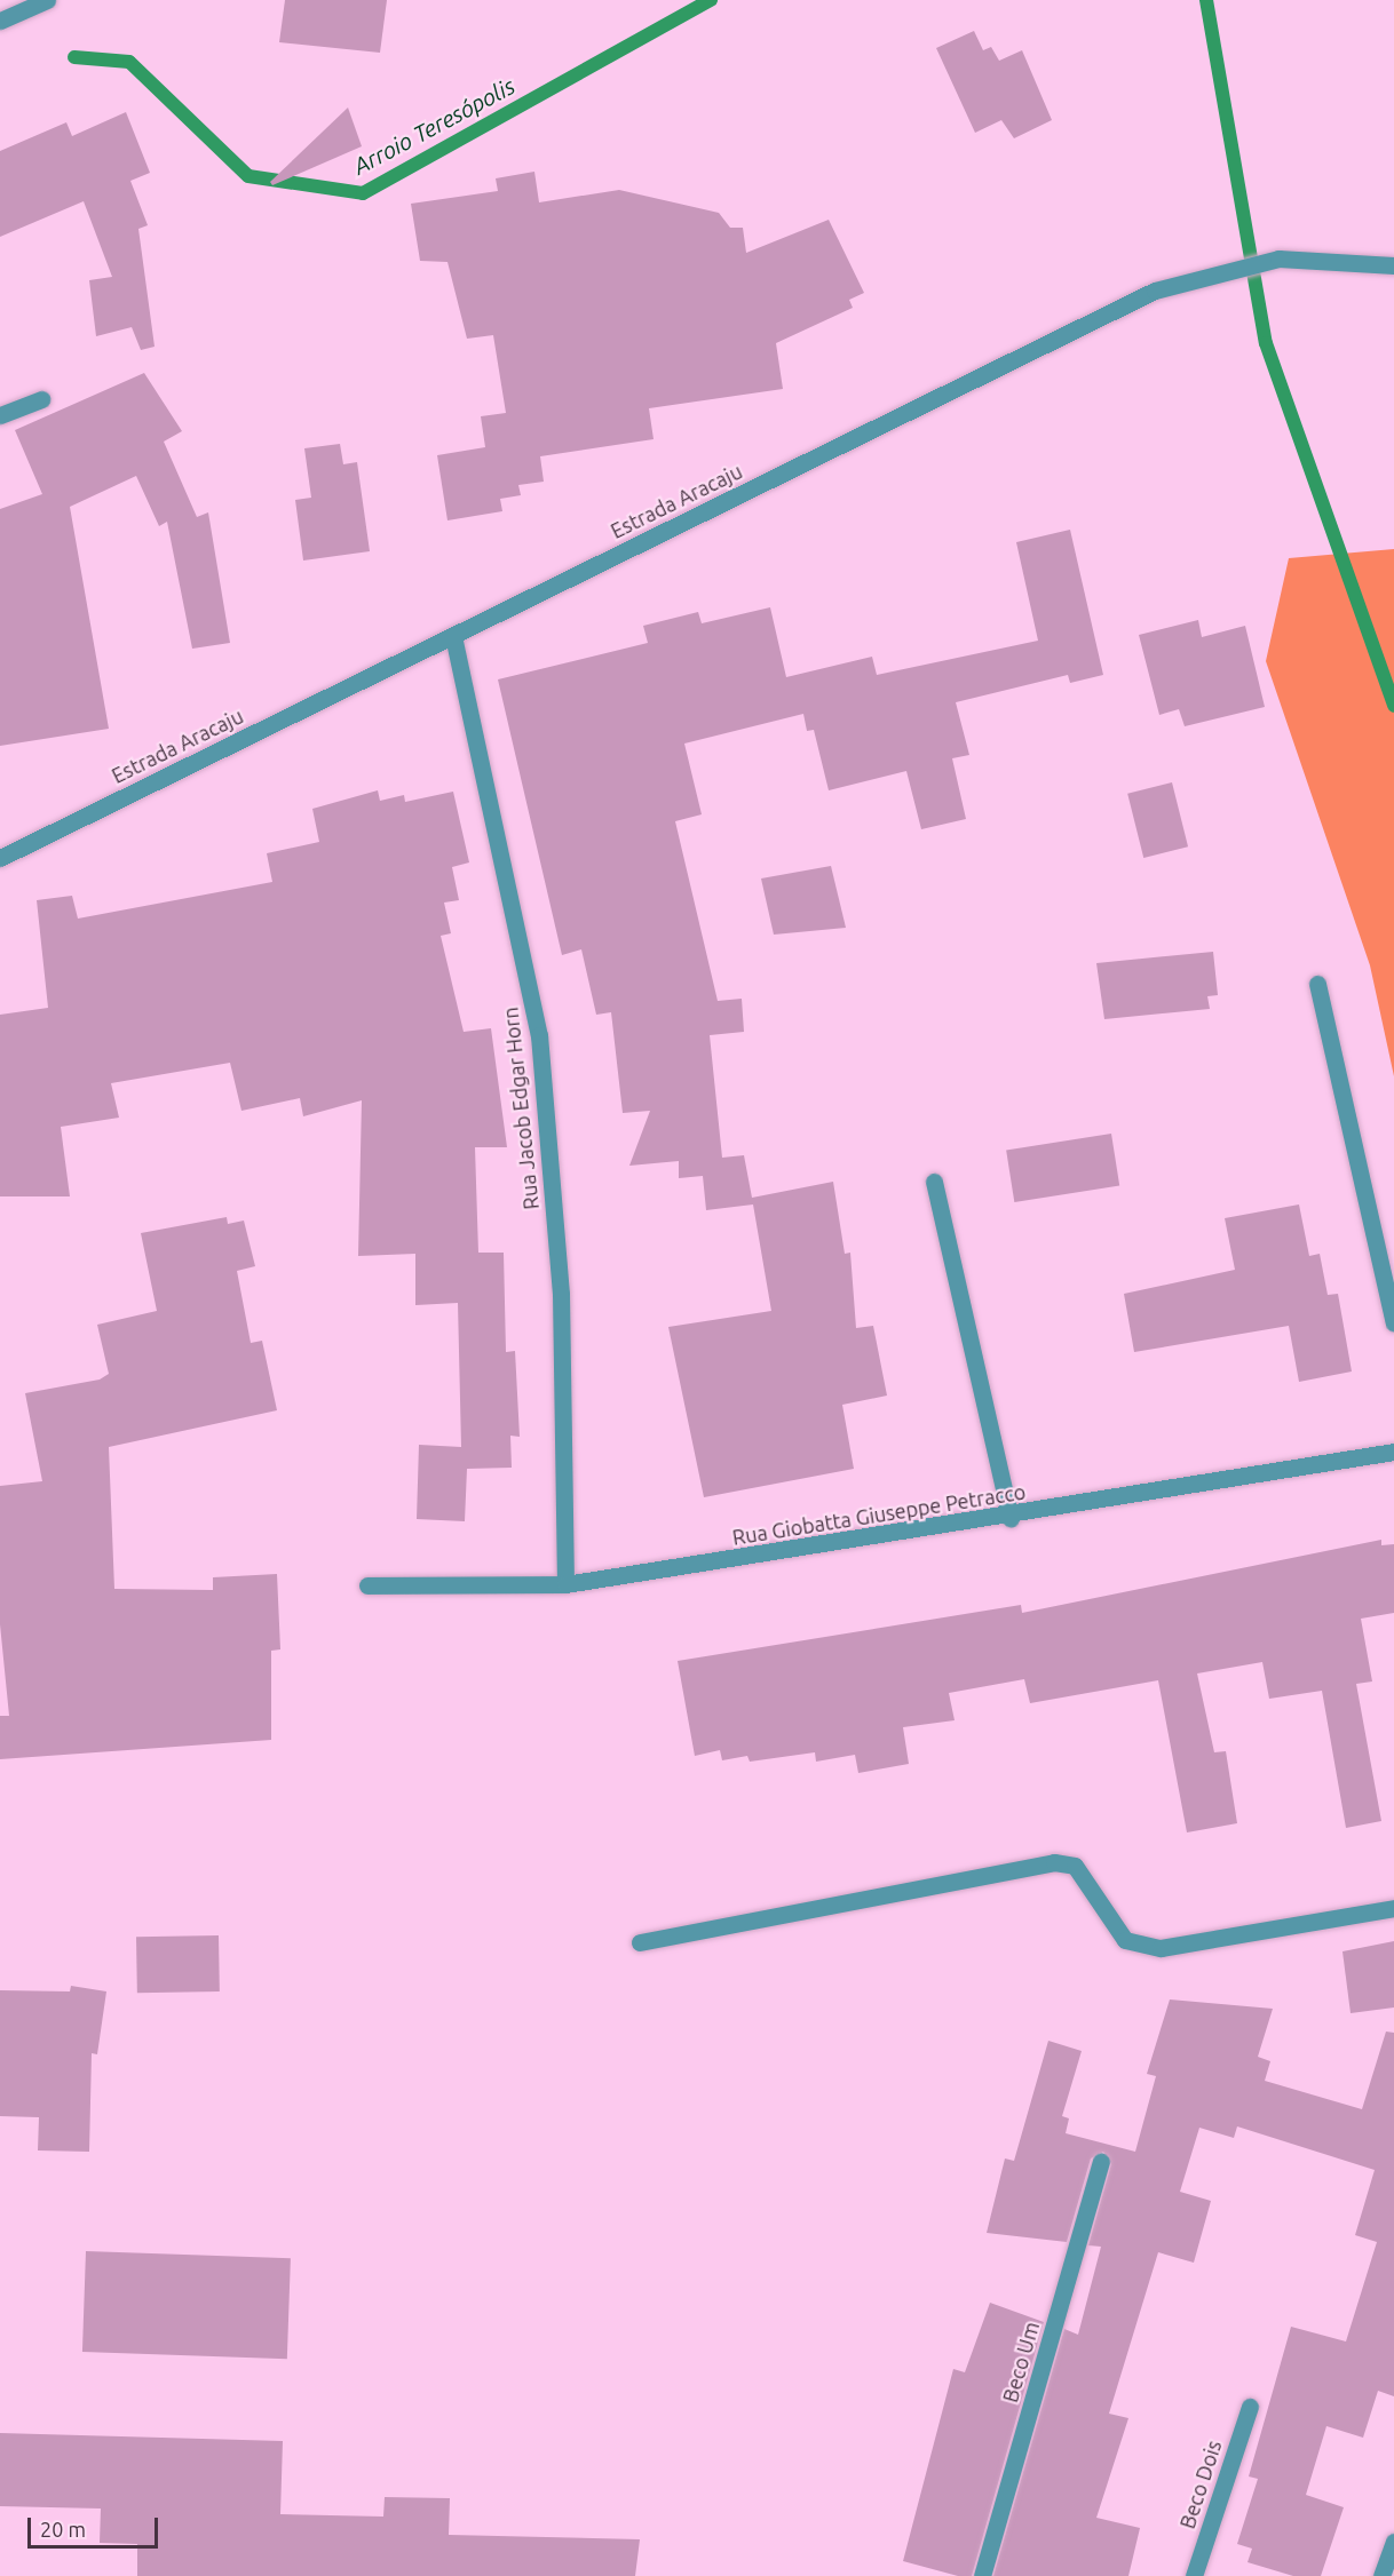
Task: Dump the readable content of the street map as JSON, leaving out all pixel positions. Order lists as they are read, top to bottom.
{
  "streets": {
    "street": [
      "Estrada Aracaju",
      "Rua Jacob Edgar Horn",
      "Rua Giobatta Giuseppe Petracco",
      "Beco Um",
      "Beco Dois"
    ]
  },
  "crossings": [
    ["Estrada Aracaju", "Rua Jacob Edgar Horn"],
    ["Rua Jacob Edgar Horn", "Rua Giobatta Giuseppe Petracco"]
  ],
  "water": ["Arroio Teresópolis"],
  "scale_bar": "20 m"
}
